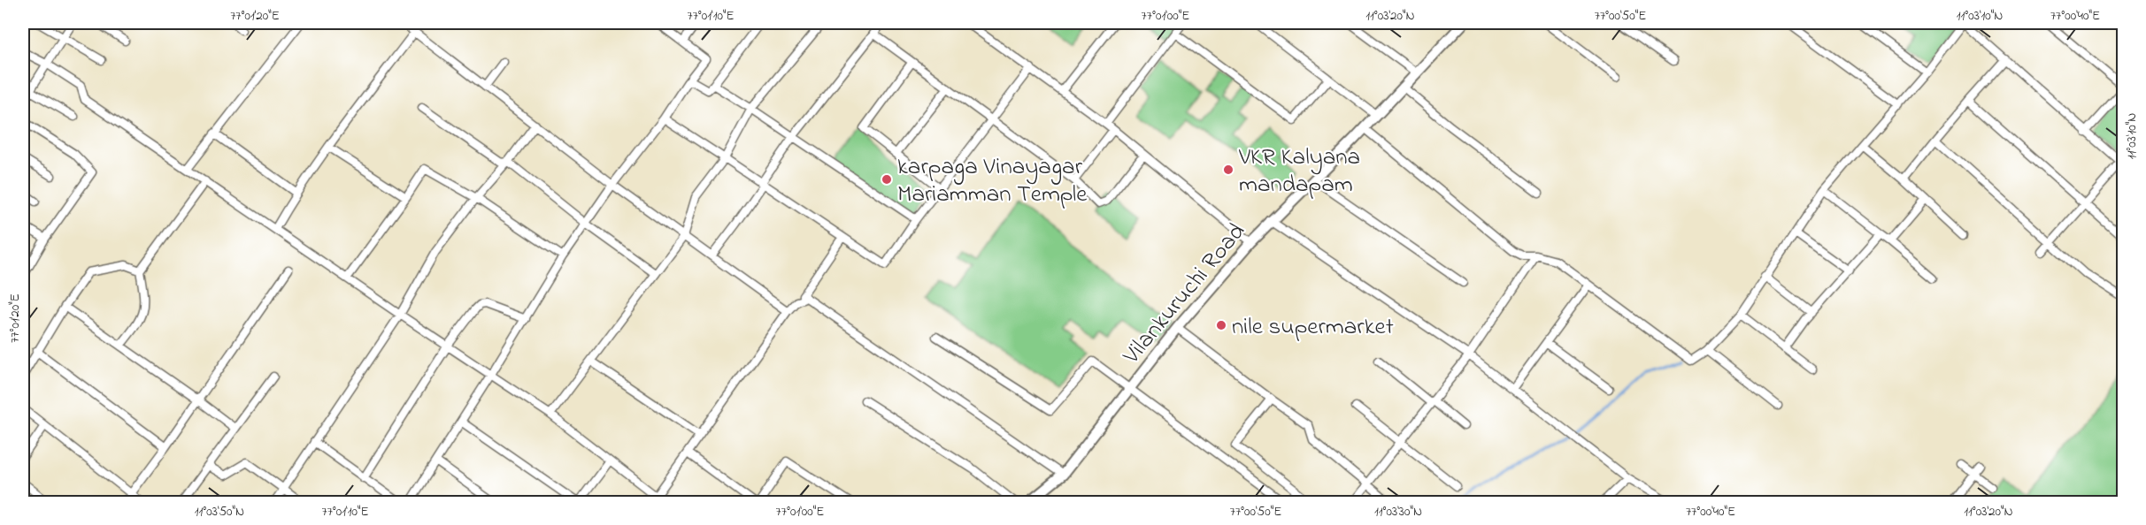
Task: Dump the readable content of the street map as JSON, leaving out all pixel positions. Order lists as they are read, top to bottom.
{
  "streets": {
    "main road": ["Vilankuruchi Road"]
  },
  "places": ["VKR Kalyana mandapam", "karpaga Vinayagar Mariamman Temple", "nile supermarket"],
  "coordinates": [
    "77°01'20\"E",
    "77°01'10\"E",
    "77°01'00\"E",
    "11°03'20\"N",
    "77°00'50\"E",
    "11°03'10\"N",
    "77°00'40\"E",
    "11°03'50\"N",
    "11°03'30\"N"
  ]
}
